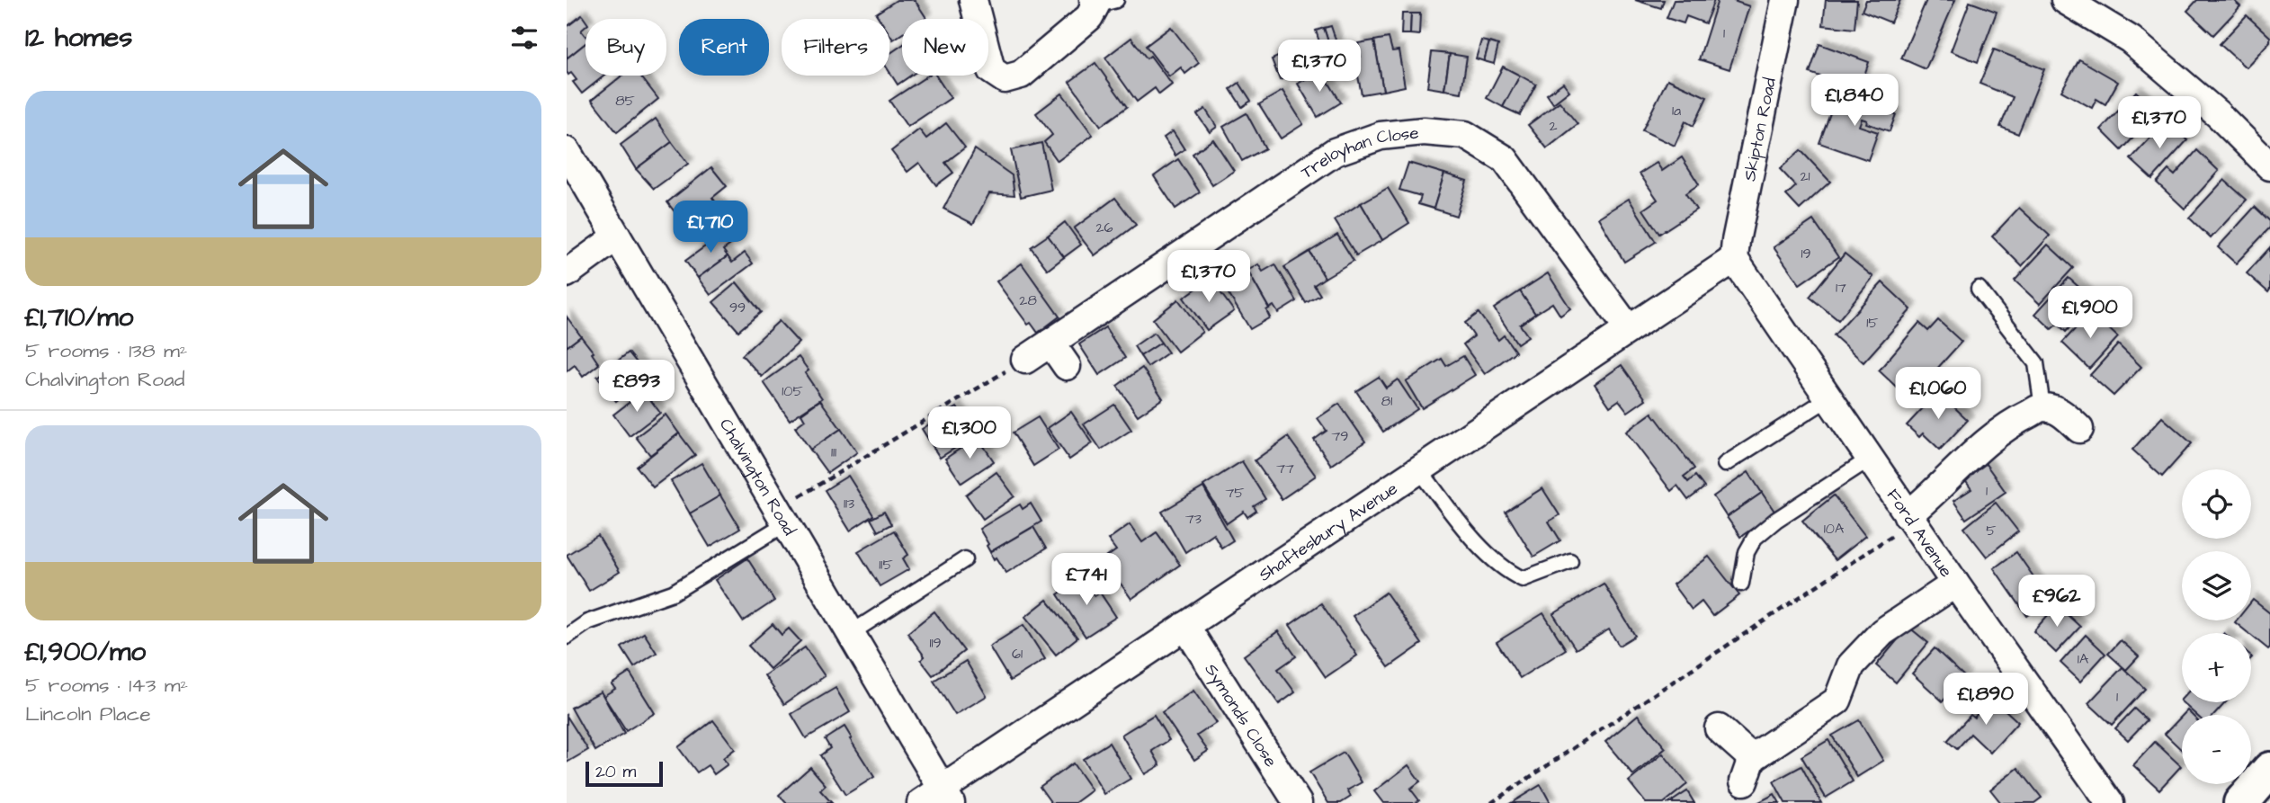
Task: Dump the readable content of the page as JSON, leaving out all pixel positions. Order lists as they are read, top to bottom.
{
  "streets": {
    "street": [
      "Skipton Road",
      "Treloyhan Close",
      "Chalvington Road",
      "Shaftesbury Avenue",
      "Ford Avenue",
      "Symonds Close"
    ]
  },
  "crossings": [
    ["Skipton Road", "Shaftesbury Avenue"],
    ["Skipton Road", "Ford Avenue"],
    ["Treloyhan Close", "Shaftesbury Avenue"],
    ["Chalvington Road", "Shaftesbury Avenue"],
    ["Shaftesbury Avenue", "Ford Avenue"],
    ["Shaftesbury Avenue", "Symonds Close"]
  ],
  "house_numbers": [
    "1",
    "85",
    "1a",
    "2",
    "21",
    "26",
    "19",
    "17",
    "28",
    "99",
    "15",
    "105",
    "81",
    "79",
    "111",
    "77",
    "1",
    "75",
    "113",
    "73",
    "10A",
    "5",
    "115",
    "119",
    "61",
    "1A",
    "1"
  ],
  "scale_bar": "20 m",
  "page": {
    "heading": "12 homes",
    "chip": [
      "Buy",
      "Rent",
      "Filters",
      "New"
    ],
    "price": [
      "£1,370",
      "£1,840",
      "£1,370",
      "£1,710",
      "£1,370",
      "£1,900",
      "£893",
      "£1,060",
      "£1,300",
      "£741",
      "£962",
      "£1,890"
    ],
    "list": [
      {
        "name": "£1,710/mo",
        "note": "5 rooms · 138 m² · Chalvington Road"
      },
      {
        "name": "£1,900/mo",
        "note": "5 rooms · 143 m² · Lincoln Place"
      }
    ],
    "map_buttons": ["+", "−"],
    "scale": "20 m"
  }
}
